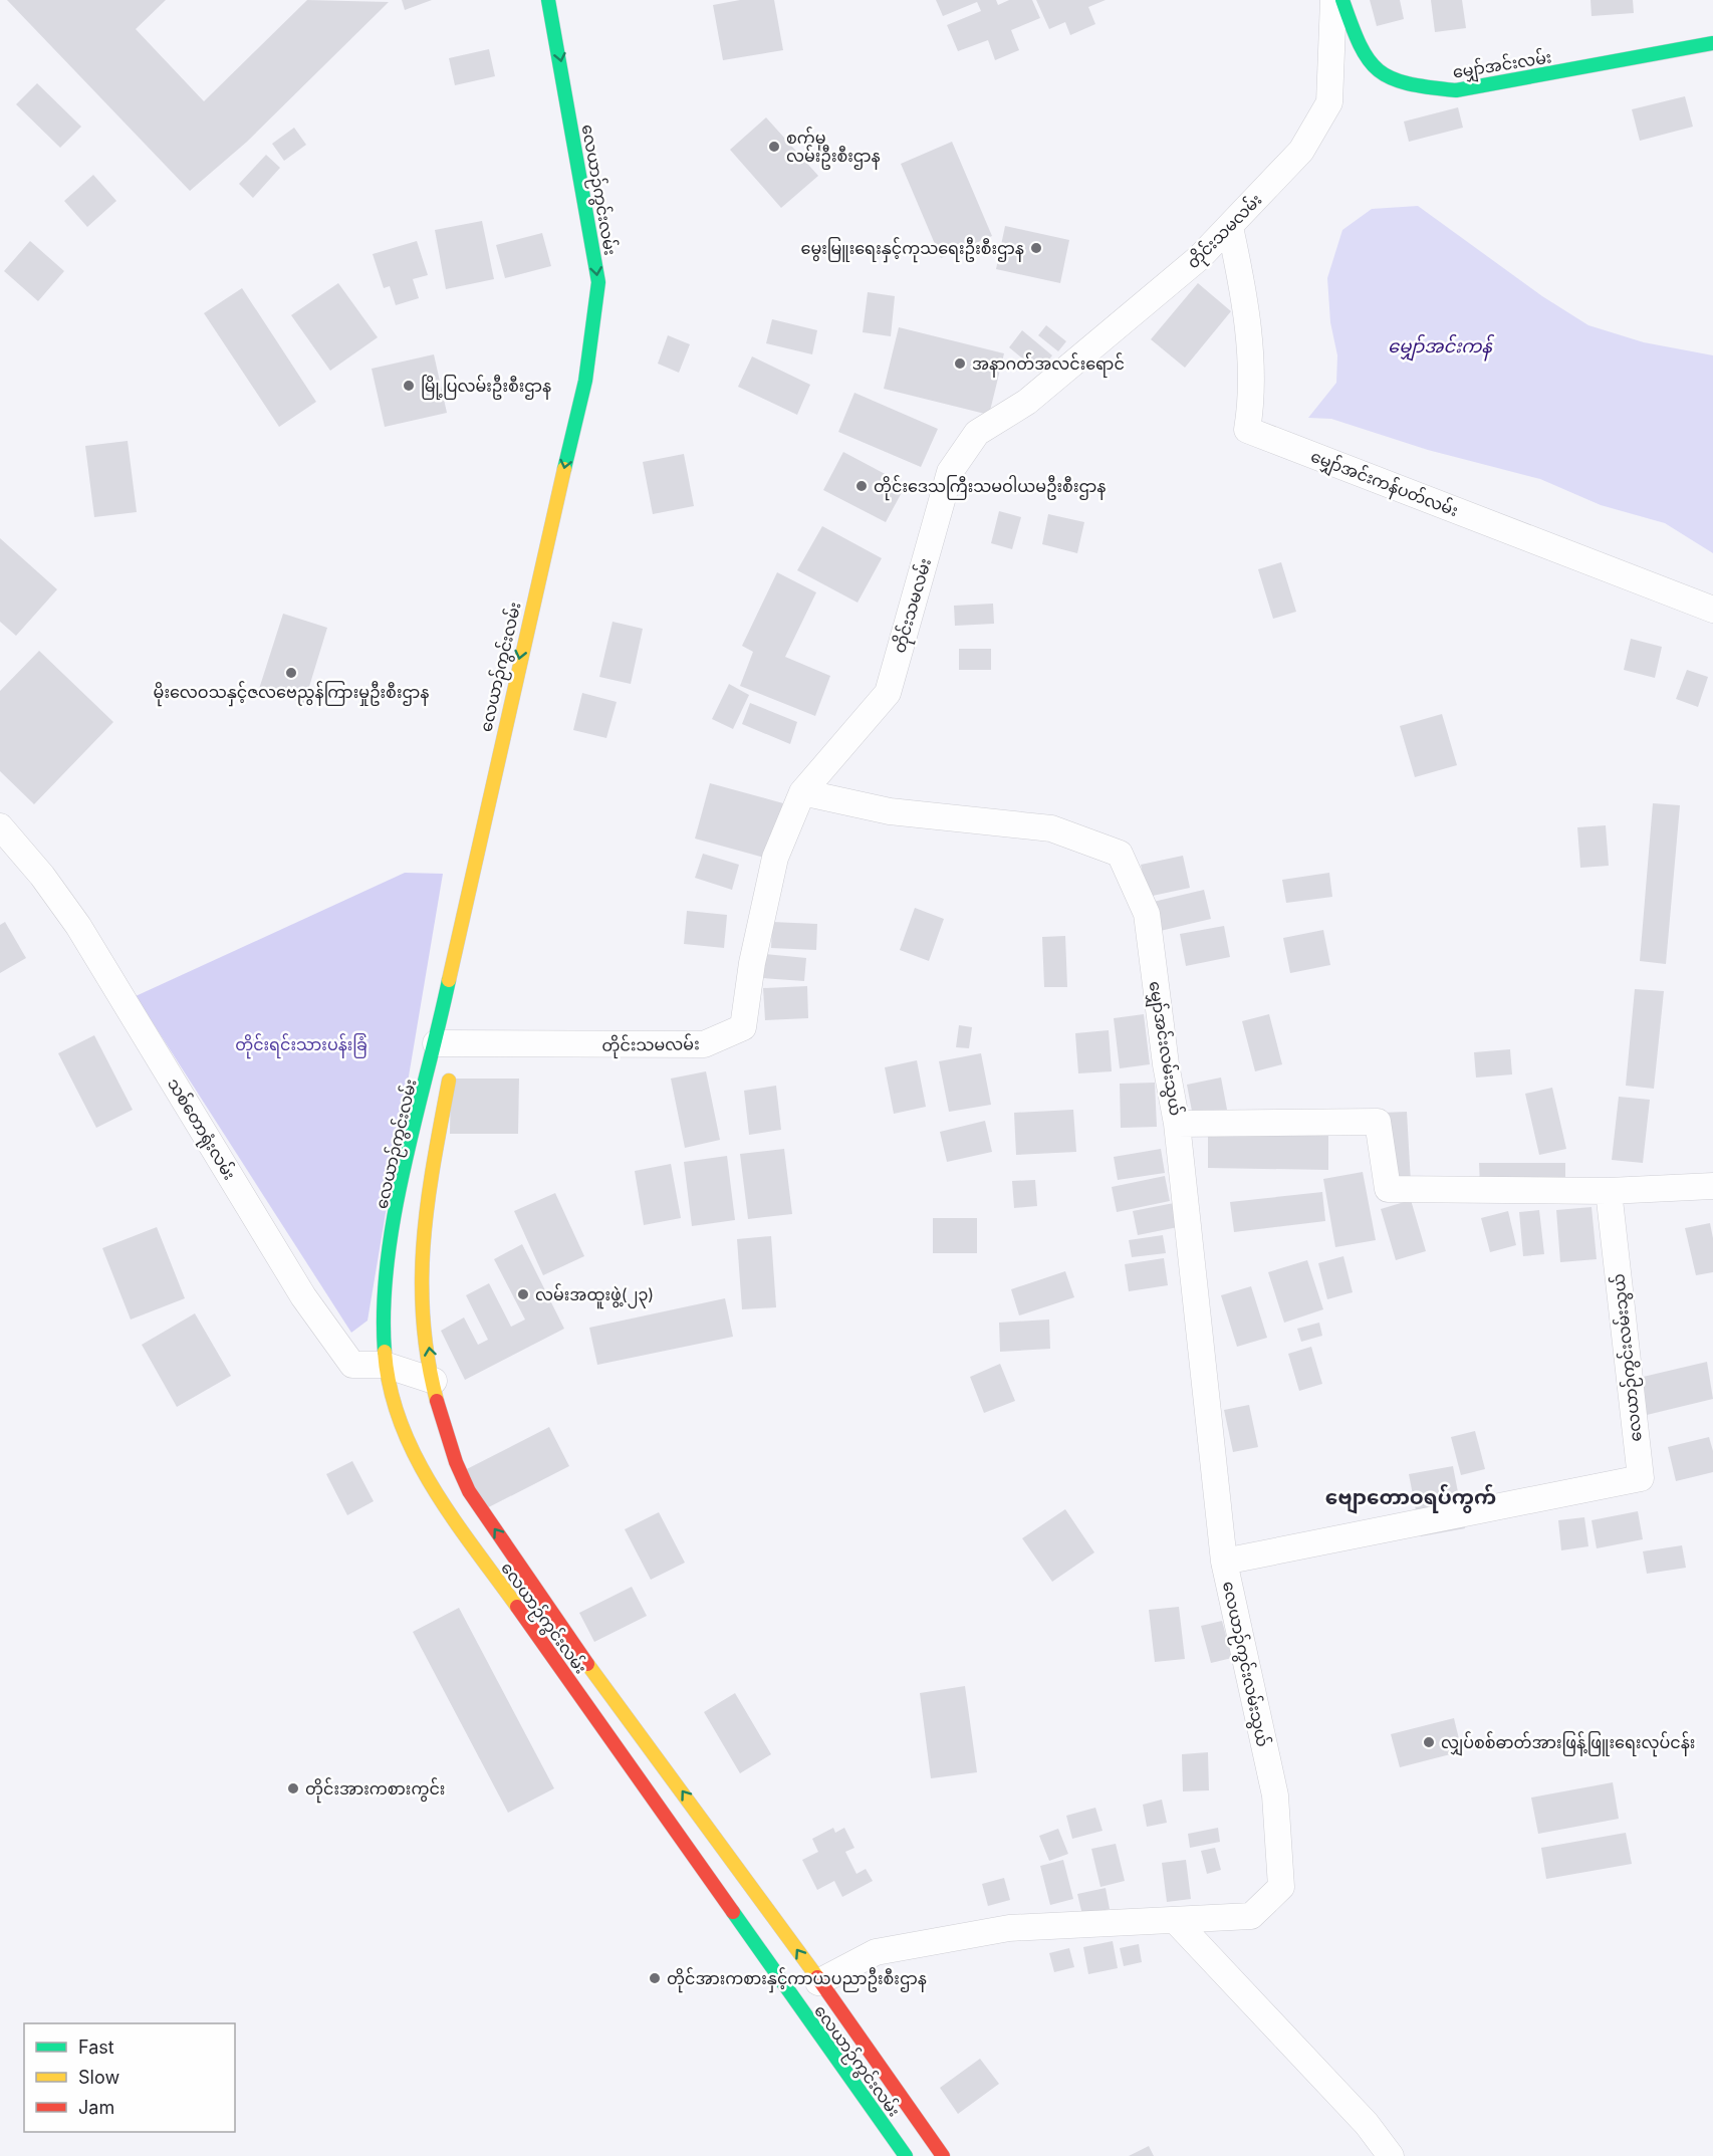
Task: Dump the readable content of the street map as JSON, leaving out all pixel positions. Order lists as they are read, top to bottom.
{
  "streets": {
    "street": [
      "မျှော်အင်းလမ်း",
      "လေယာဉ်ကွင်းလမ်း",
      "တိုင်းသမလမ်း",
      "မျှော်အင်းကန်ပတ်လမ်း",
      "မျှော်အင်းလမ်းသွယ်",
      "သစ်တောရုံးလမ်း",
      "လေယာဉ်ကွင်းလမ်းသွယ်"
    ]
  },
  "crossings": [
    ["လေယာဉ်ကွင်းလမ်း", "တိုင်းသမလမ်း"],
    ["လေယာဉ်ကွင်းလမ်း", "သစ်တောရုံးလမ်း"],
    ["လေယာဉ်ကွင်းလမ်း", "လေယာဉ်ကွင်းလမ်းသွယ်"],
    ["တိုင်းသမလမ်း", "မျှော်အင်းကန်ပတ်လမ်း"],
    ["တိုင်းသမလမ်း", "မျှော်အင်းလမ်းသွယ်"],
    ["မျှော်အင်းလမ်းသွယ်", "လေယာဉ်ကွင်းလမ်းသွယ်"]
  ],
  "districts": ["ဗျောတောဝရပ်ကွက်"],
  "water": ["မျှော်အင်းကန်"],
  "parks": ["တိုင်းရင်းသားပန်းခြံ"],
  "places": [
    "စက်မူ လမ်းဦးစီးဌာန",
    "မွေးမြူးရေးနှင့်ကုသရေးဦးစီးဌာန",
    "အနာဂတ်အလင်းရောင်",
    "မြို့ပြလမ်းဦးစီးဌာန",
    "တိုင်းဒေသကြီးသမဝါယမဦးစီးဌာန",
    "မိုးလေဝသနှင့်ဇလဗေညွန်ကြားမှုဦးစီးဌာန",
    "လမ်းအထူးဖွဲ့(၂၃)",
    "လျှပ်စစ်ဓာတ်အားဖြန့်ဖြူးရေးလုပ်ငန်း",
    "တိုင်းအားကစားကွင်း",
    "တိုင်အားကစားနှင့်ကာယပညာဦးစီးဌာန"
  ],
  "legend": ["Fast", "Slow", "Jam"]
}
